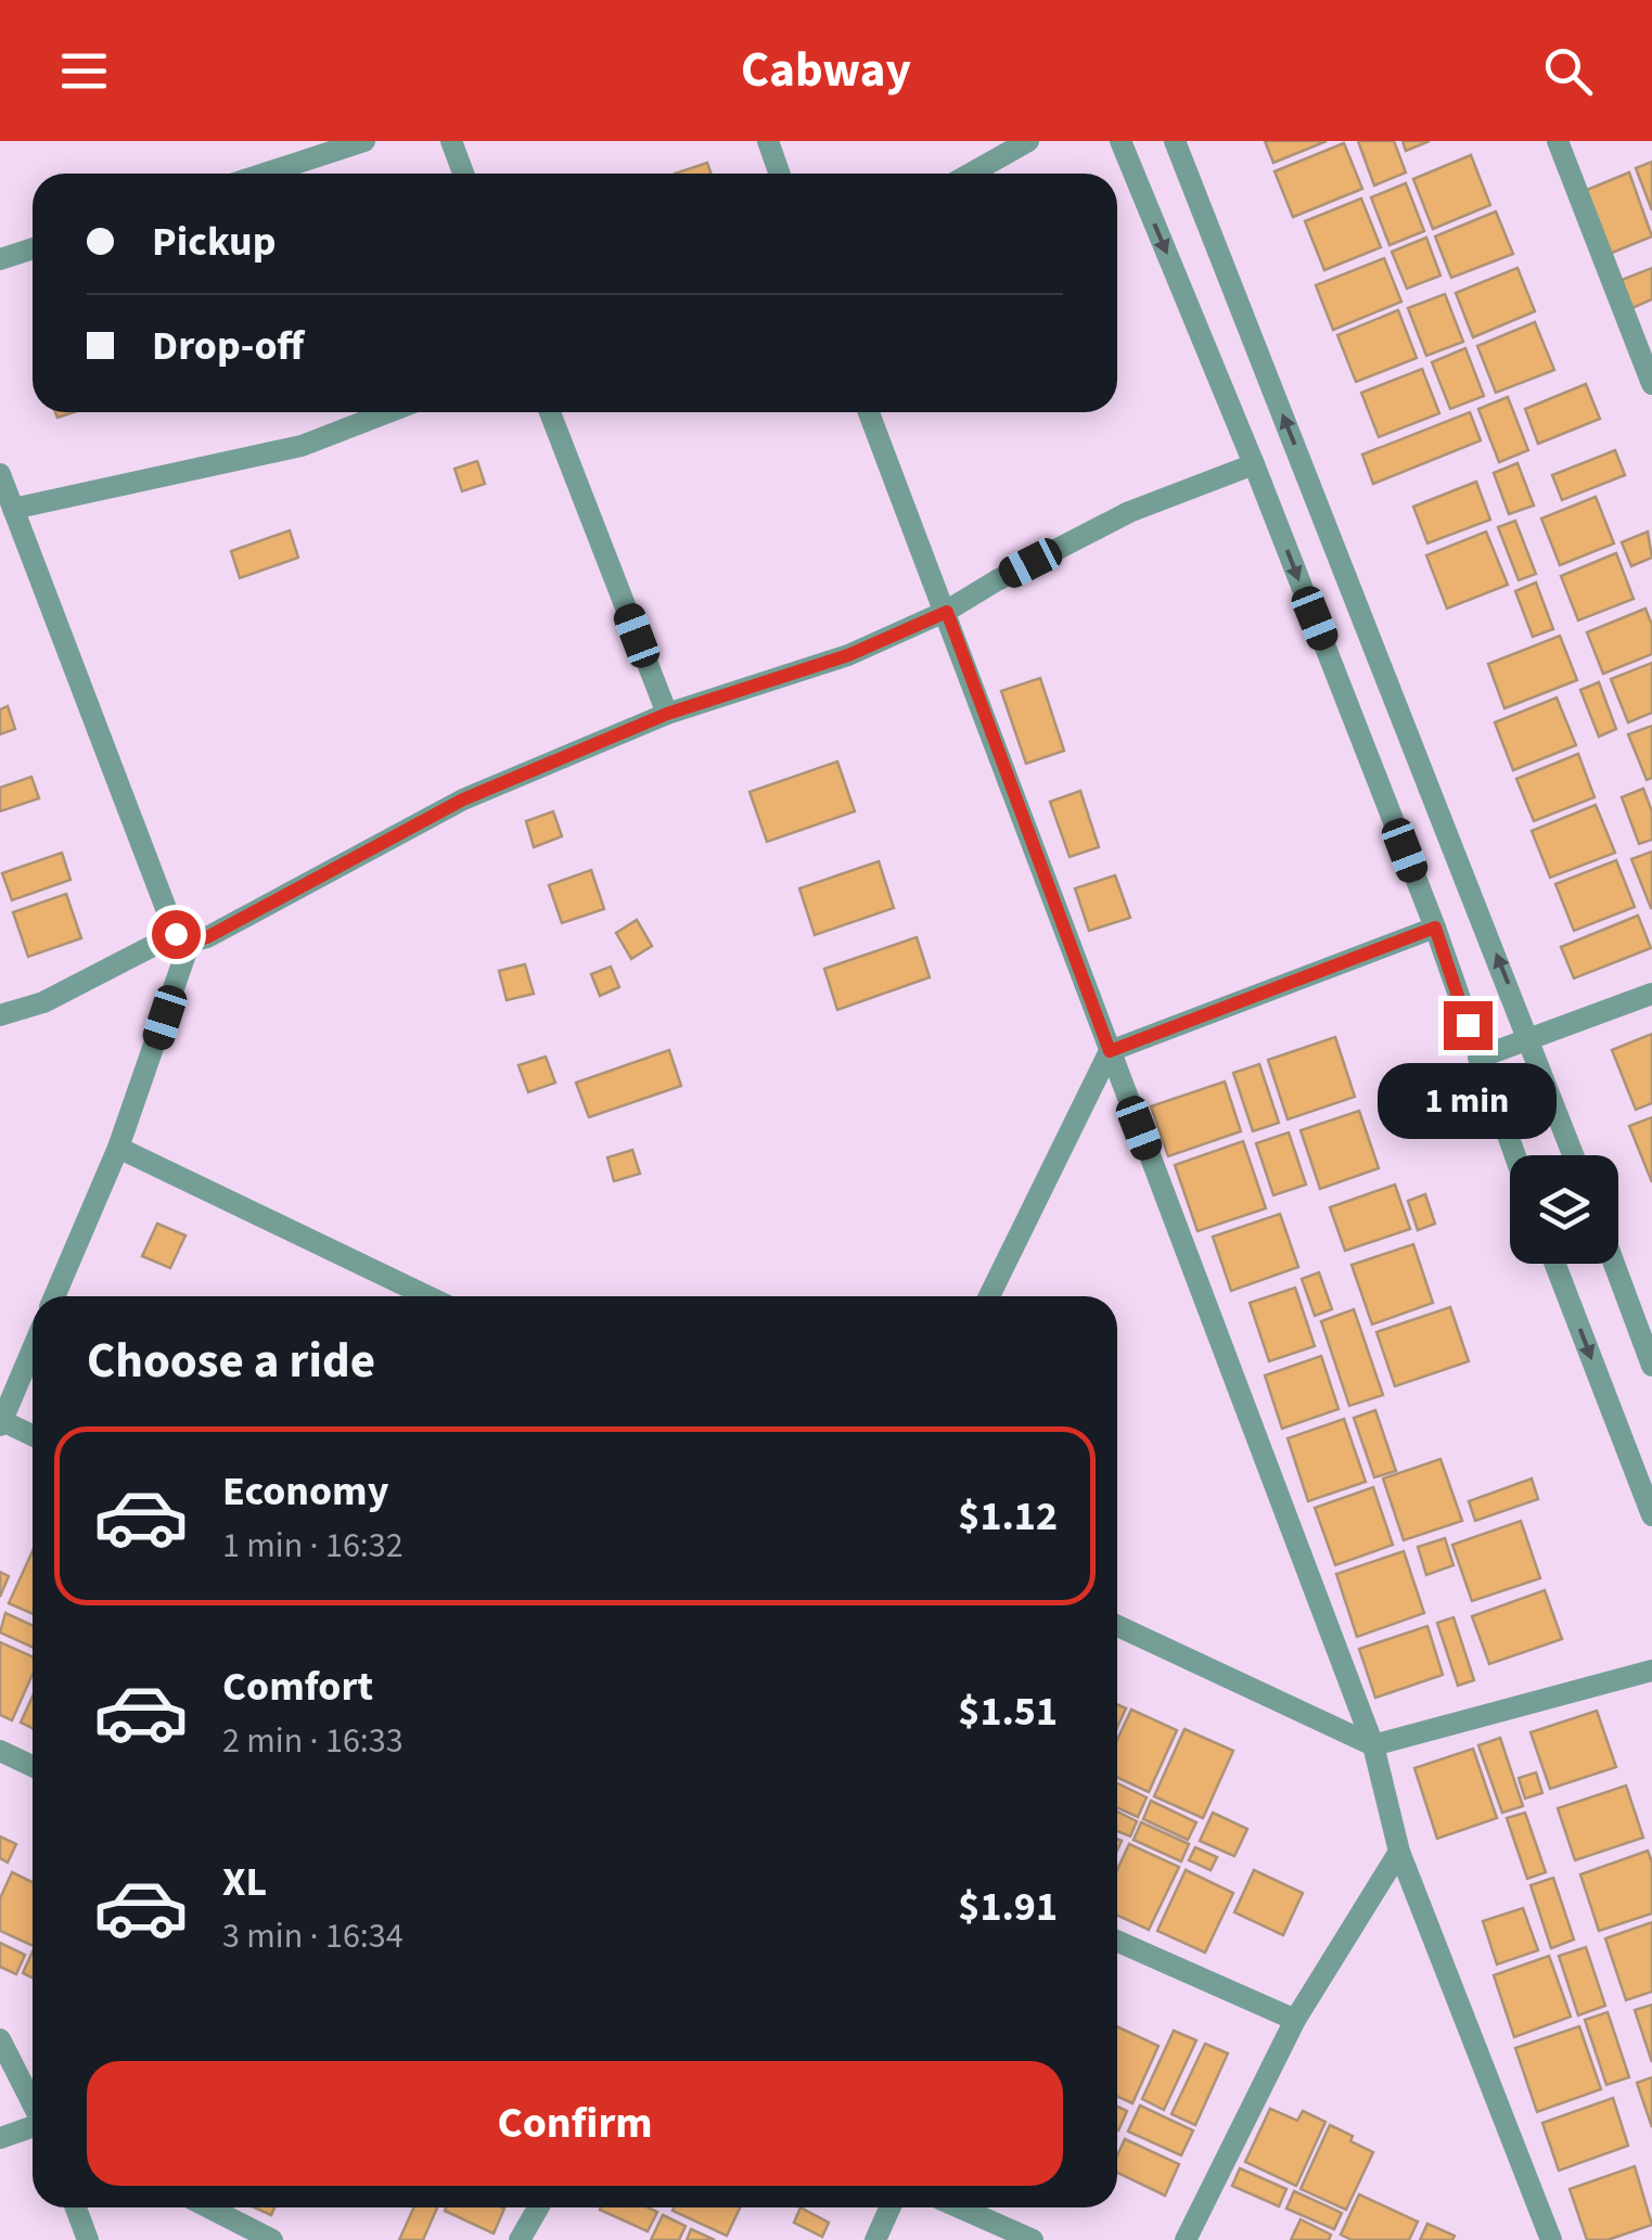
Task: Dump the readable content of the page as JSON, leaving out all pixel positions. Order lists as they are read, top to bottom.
{
  "page": {
    "header": "Cabway",
    "banner": ["Pickup", "Drop-off"],
    "bubble": "1 min",
    "heading": "Choose a ride",
    "list": [
      {
        "name": "Economy",
        "note": "1 min · 16:32",
        "value": "$1.12"
      },
      {
        "name": "Comfort",
        "note": "2 min · 16:33",
        "value": "$1.51"
      },
      {
        "name": "XL",
        "note": "3 min · 16:34",
        "value": "$1.91"
      }
    ],
    "buttons": "Confirm"
  }
}
